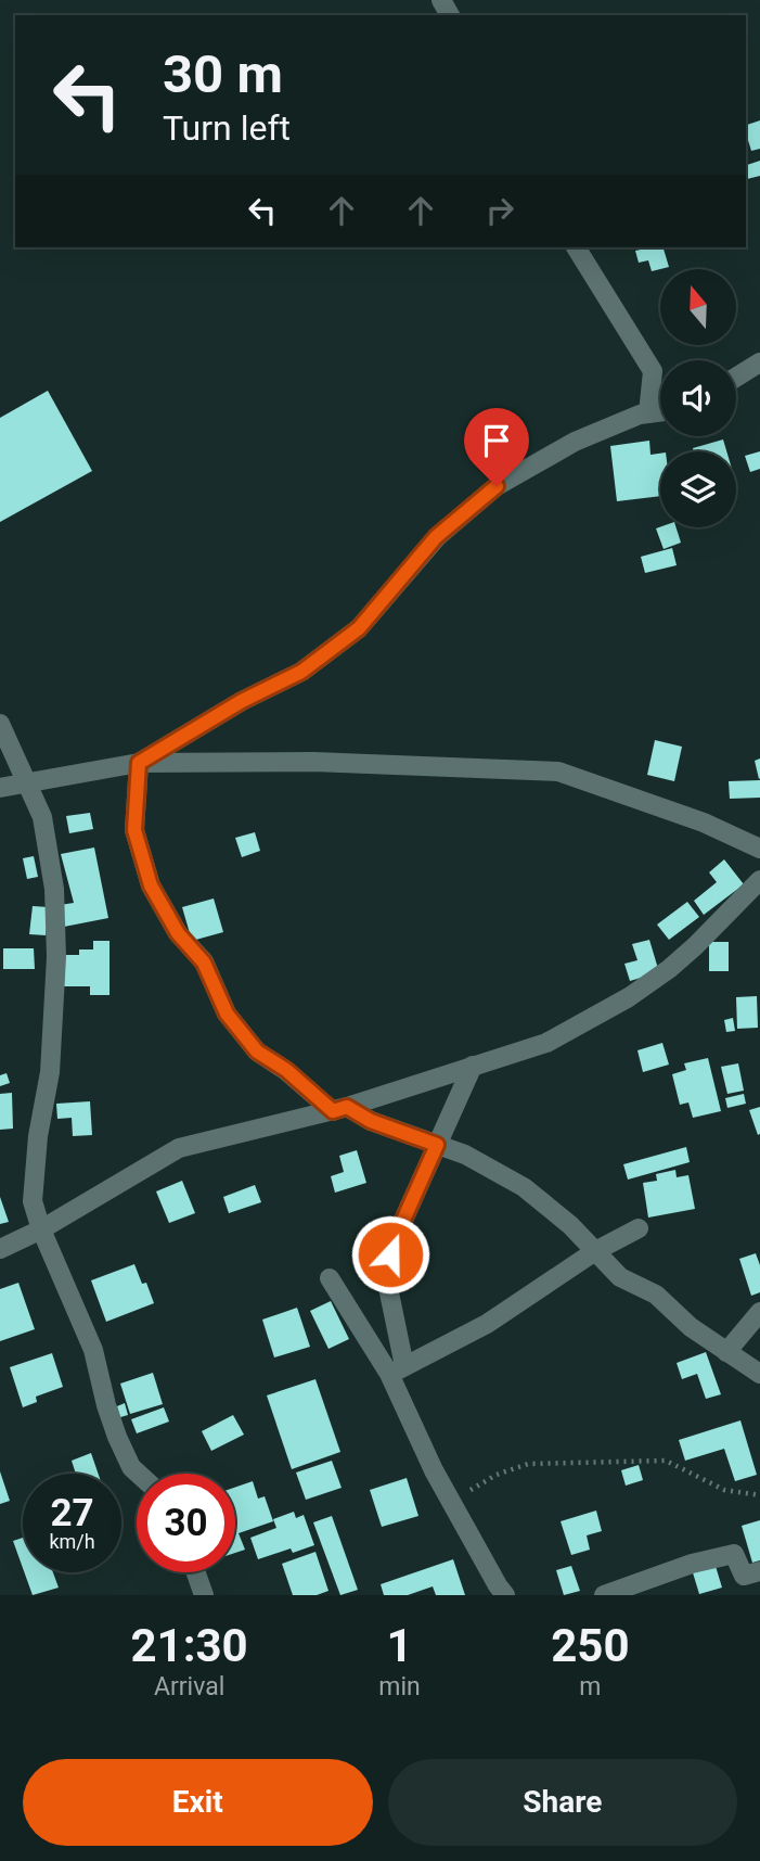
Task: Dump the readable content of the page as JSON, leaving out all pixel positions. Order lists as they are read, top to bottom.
{
  "north": "top",
  "page": {
    "turn": ["30 m", "Turn left"],
    "speed": "27 km/h",
    "limit": "30",
    "eta": [
      "21:30",
      "Arrival",
      "1",
      "min",
      "250",
      "m"
    ],
    "buttons": ["Exit", "Share"]
  }
}
